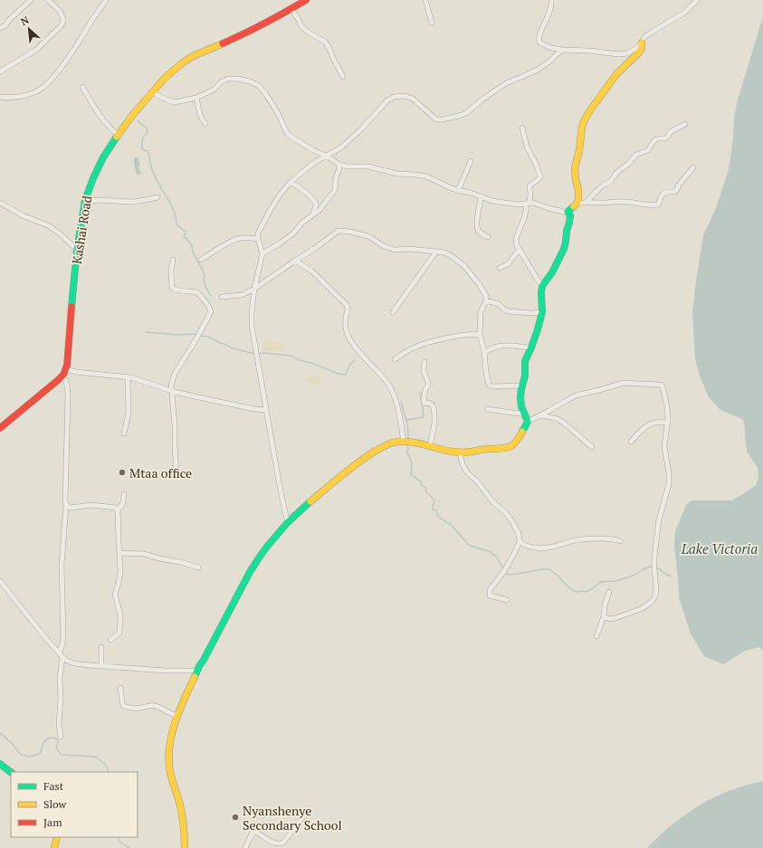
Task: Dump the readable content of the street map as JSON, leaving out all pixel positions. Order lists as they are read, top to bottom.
{
  "streets": {
    "street": ["Kashai Road"]
  },
  "water": ["Lake Victoria"],
  "places": ["Mtaa office", "Nyanshenye Secondary School"],
  "legend": ["Fast", "Slow", "Jam"],
  "north": "top left"
}
